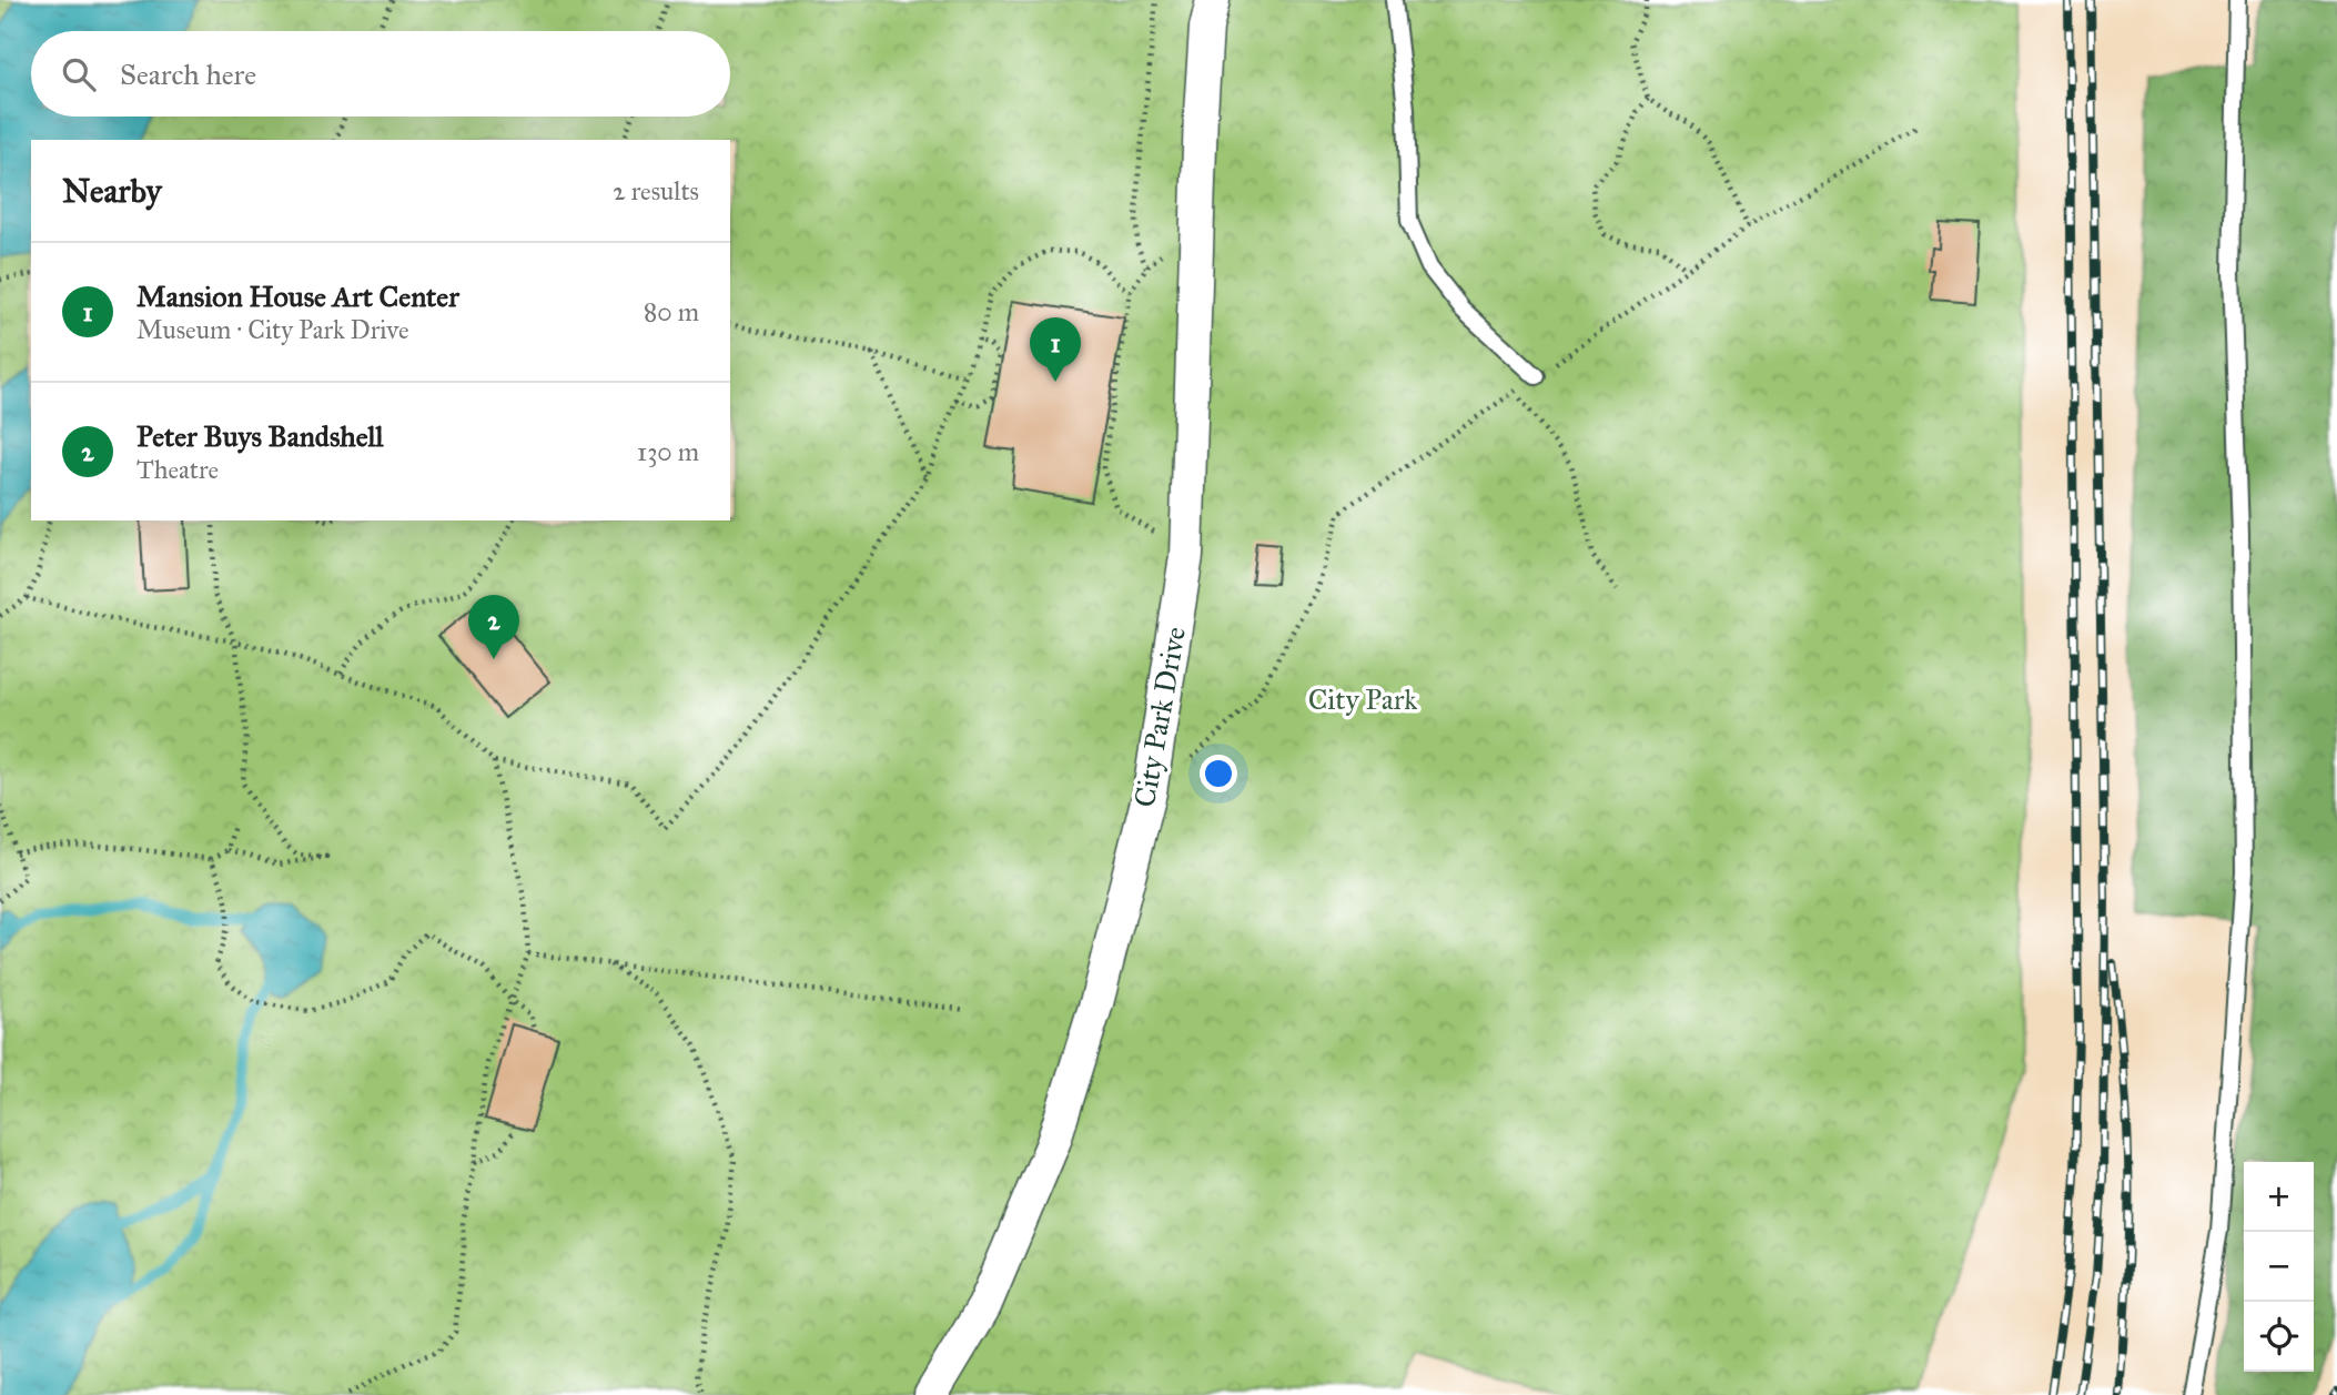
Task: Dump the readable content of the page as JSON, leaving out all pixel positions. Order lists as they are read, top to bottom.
{
  "streets": {
    "street": ["City Park Drive"]
  },
  "parks": ["City Park"],
  "page": {
    "search": "Search here",
    "heading": ["Nearby", "2 results"],
    "list": [
      {
        "mark": "1",
        "name": "Mansion House Art Center",
        "note": "Museum · City Park Drive",
        "value": "80 m"
      },
      {
        "mark": "2",
        "name": "Peter Buys Bandshell",
        "note": "Theatre",
        "value": "130 m"
      }
    ],
    "pins": ["1", "2"],
    "map_buttons": ["+", "−"]
  }
}
